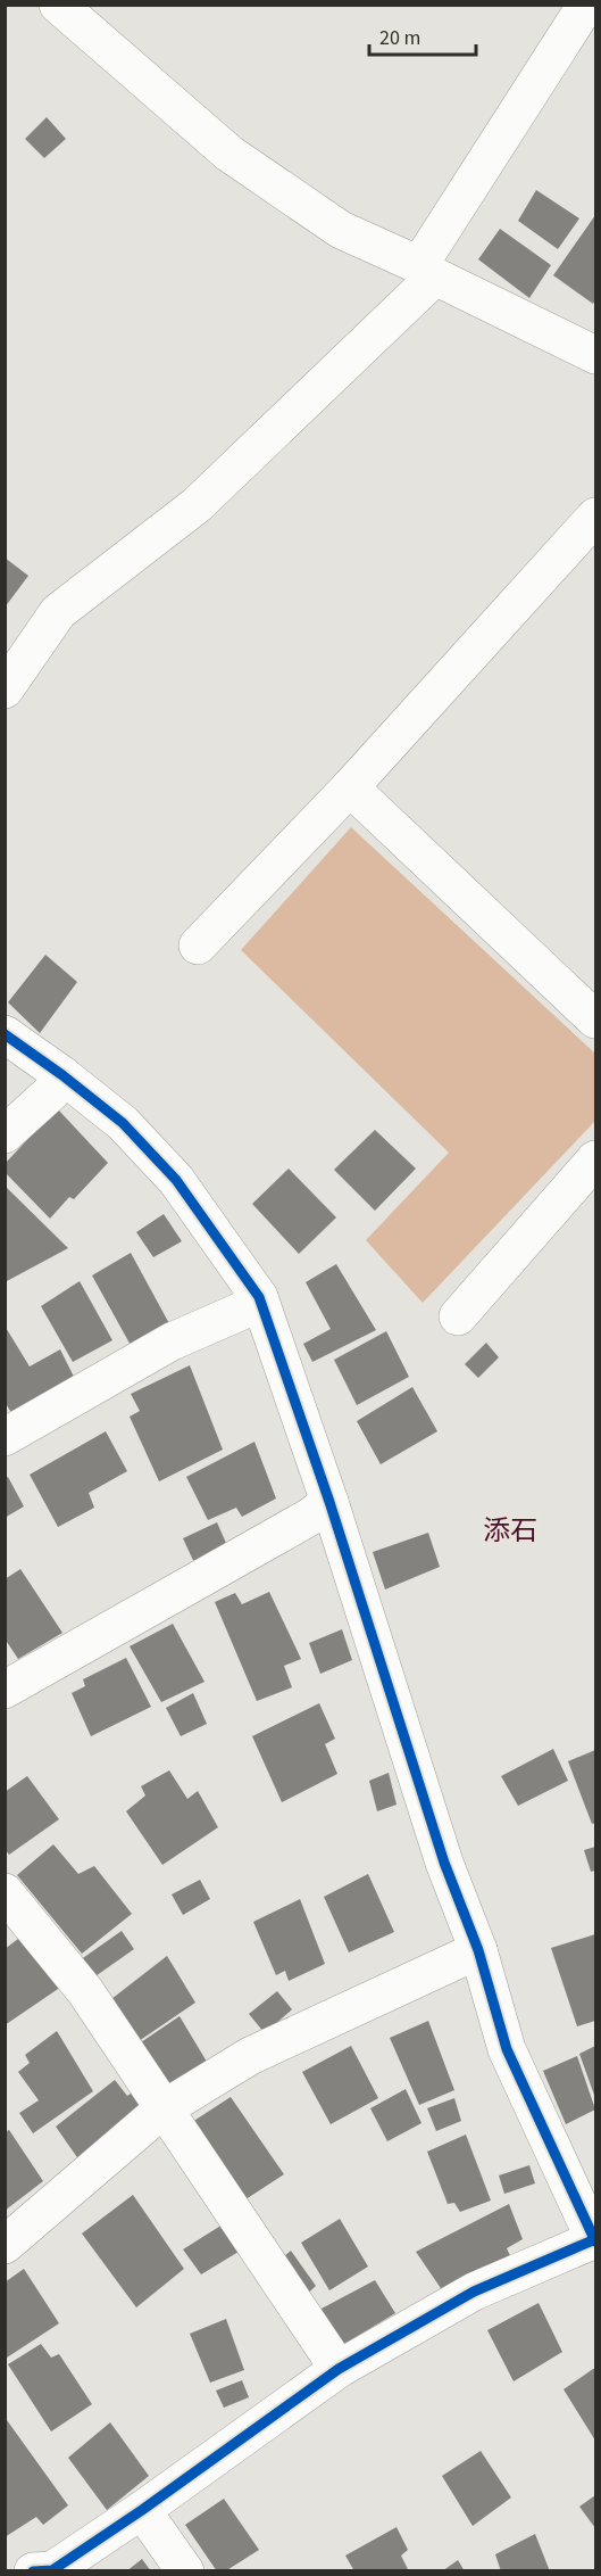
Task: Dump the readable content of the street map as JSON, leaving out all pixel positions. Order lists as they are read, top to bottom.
{
  "districts": ["添石"],
  "scale_bar": "20 m"
}
